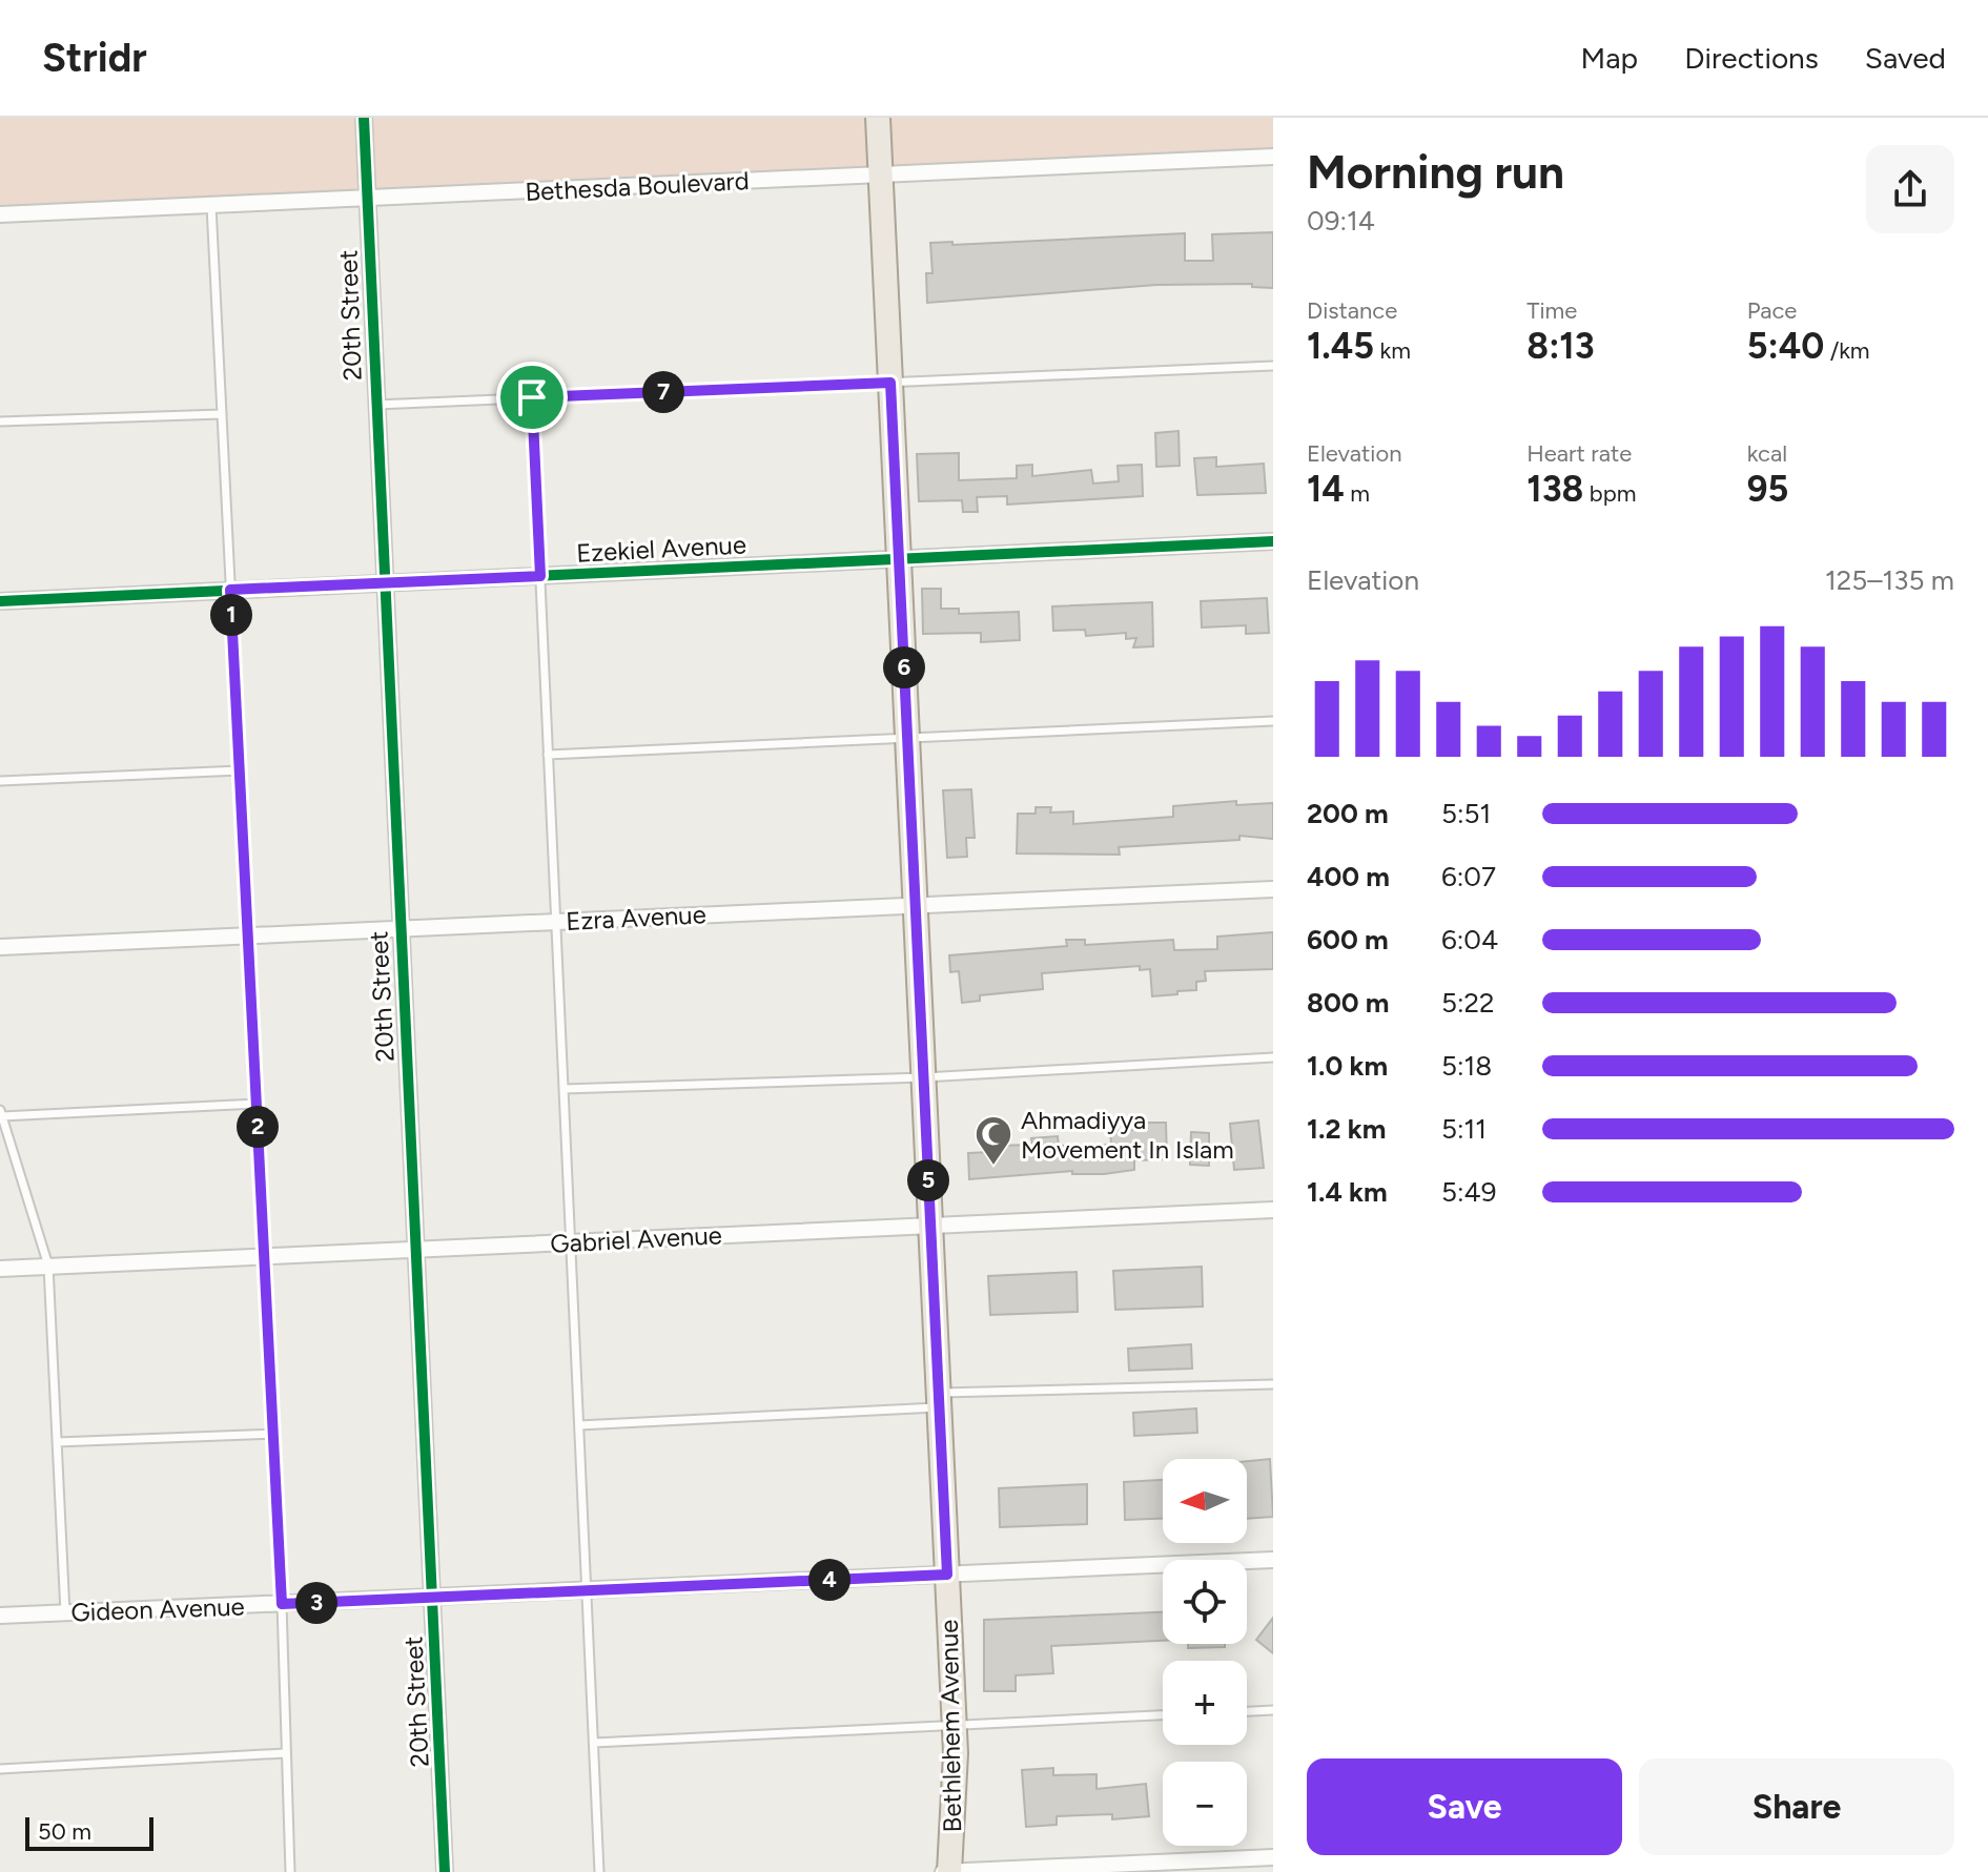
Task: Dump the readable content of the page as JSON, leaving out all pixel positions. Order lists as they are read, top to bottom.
{
  "streets": {
    "main road": ["Bethlehem Avenue"],
    "street": [
      "Bethesda Boulevard",
      "20th Street",
      "Ezekiel Avenue",
      "Ezra Avenue",
      "Gabriel Avenue",
      "Gideon Avenue"
    ]
  },
  "crossings": [
    ["Bethesda Boulevard", "20th Street"],
    ["Bethesda Boulevard", "Bethlehem Avenue"],
    ["20th Street", "Ezekiel Avenue"],
    ["20th Street", "Ezra Avenue"],
    ["20th Street", "Gabriel Avenue"],
    ["20th Street", "Gideon Avenue"],
    ["Ezekiel Avenue", "Bethlehem Avenue"],
    ["Ezra Avenue", "Bethlehem Avenue"],
    ["Gabriel Avenue", "Bethlehem Avenue"],
    ["Gideon Avenue", "Bethlehem Avenue"]
  ],
  "places": {
    "mosque": ["Ahmadiyya Movement In Islam"]
  },
  "scale_bar": "50 m",
  "north": "left",
  "page": {
    "header": "Stridr",
    "nav": ["Map", "Directions", "Saved"],
    "heading": ["Morning run", "09:14"],
    "stats": [
      ["Distance", "1.45 km"],
      ["Time", "8:13"],
      ["Pace", "5:40 /km"],
      ["Elevation", "14 m"],
      ["Heart rate", "138 bpm"],
      ["kcal", "95"]
    ],
    "pins": [
      "7",
      "1",
      "6",
      "2",
      "5",
      "4",
      "3"
    ],
    "chart": ["Elevation", "125–135 m"],
    "list": [
      {
        "name": "200 m",
        "note": "5:51"
      },
      {
        "name": "400 m",
        "note": "6:07"
      },
      {
        "name": "600 m",
        "note": "6:04"
      },
      {
        "name": "800 m",
        "note": "5:22"
      },
      {
        "name": "1.0 km",
        "note": "5:18"
      },
      {
        "name": "1.2 km",
        "note": "5:11"
      },
      {
        "name": "1.4 km",
        "note": "5:49"
      }
    ],
    "map_buttons": ["+", "−"],
    "buttons": ["Save", "Share"],
    "scale": "50 m"
  }
}
